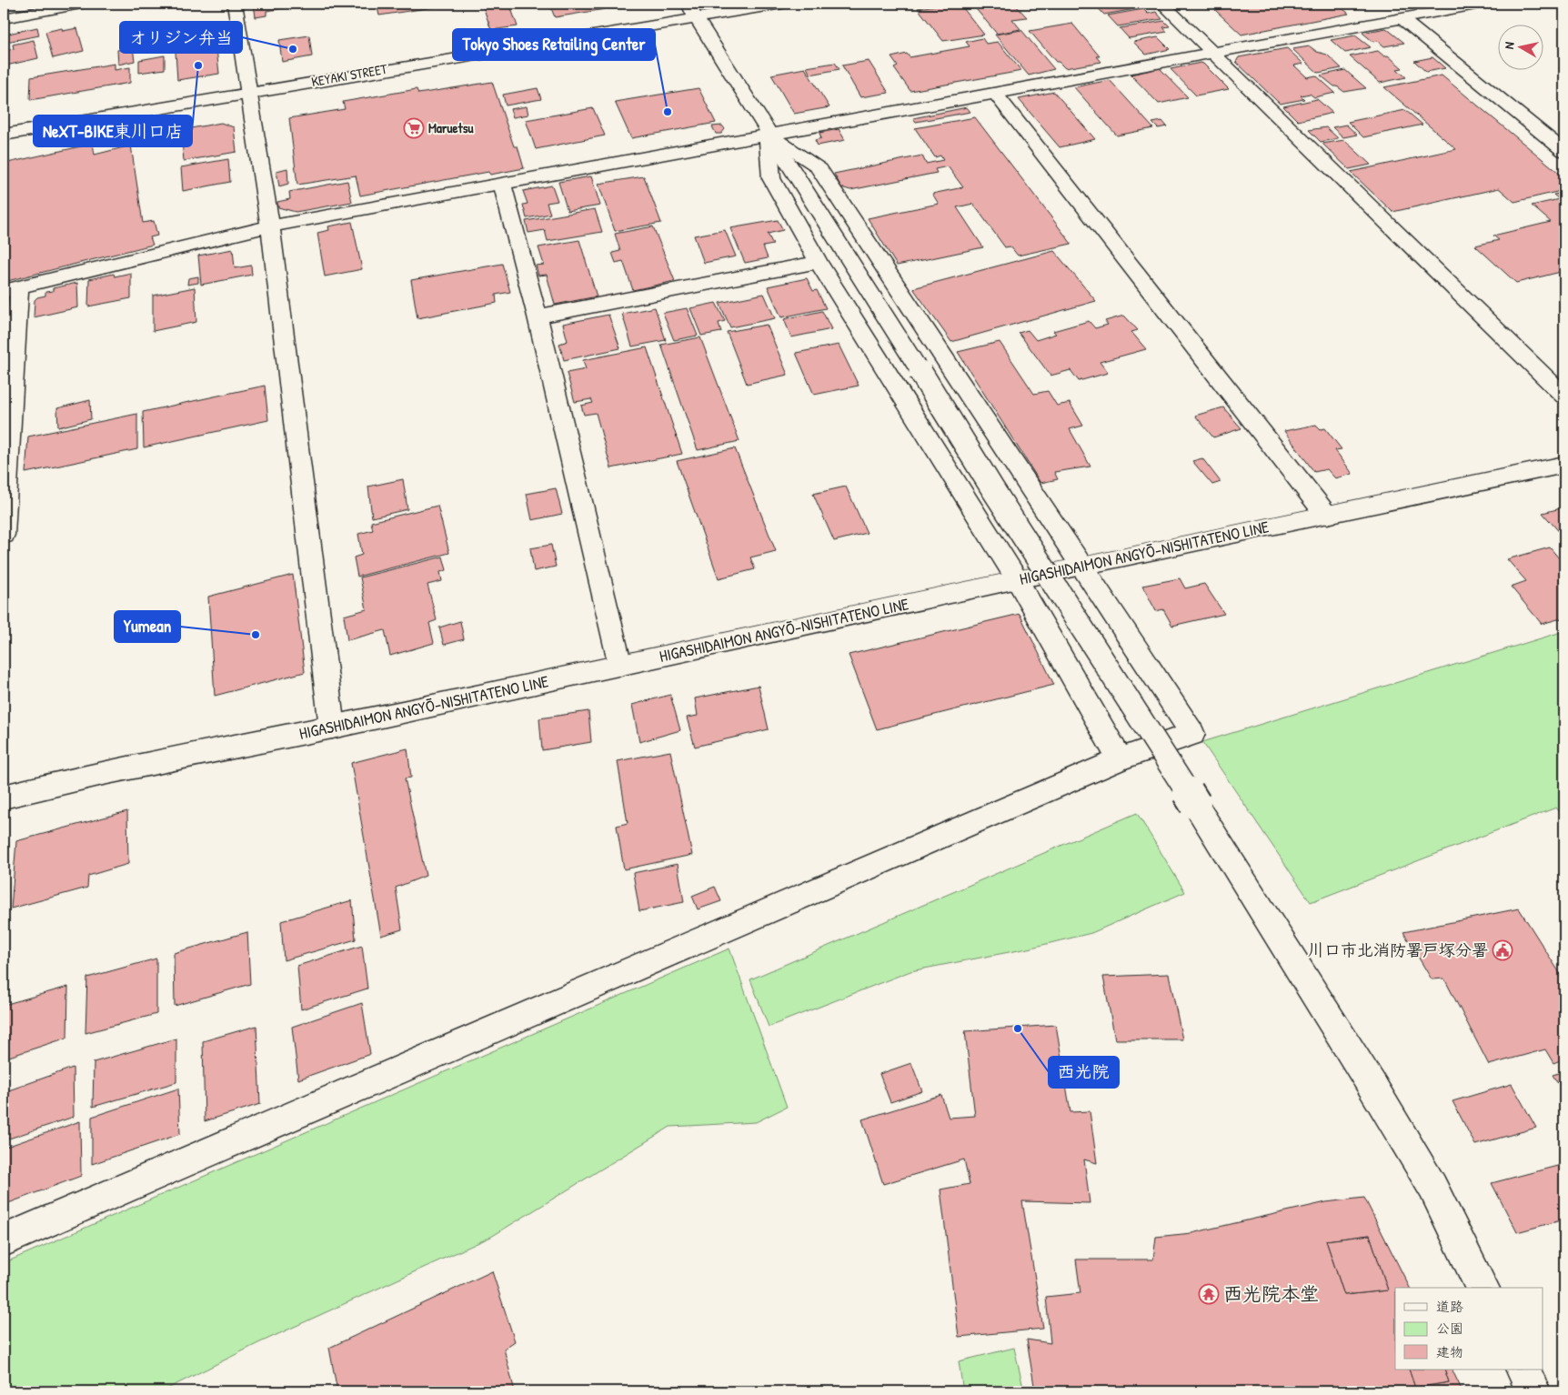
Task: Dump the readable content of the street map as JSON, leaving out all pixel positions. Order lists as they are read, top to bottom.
{
  "streets": {
    "street": ["KEYAKI STREET", "HIGASHIDAIMON ANGYŌ-NISHITATENO LINE"]
  },
  "places": {
    "other": [
      "オリジン弁当",
      "NeXT-BIKE東川口店",
      "Tokyo Shoes Retailing Center",
      "Yumean",
      "西光院"
    ],
    "supermarket": ["Maruetsu"],
    "public building": ["川口市北消防署戸塚分署"],
    "temple": ["西光院本堂"]
  },
  "legend": ["道路", "公園", "建物"],
  "north": "left"
}
